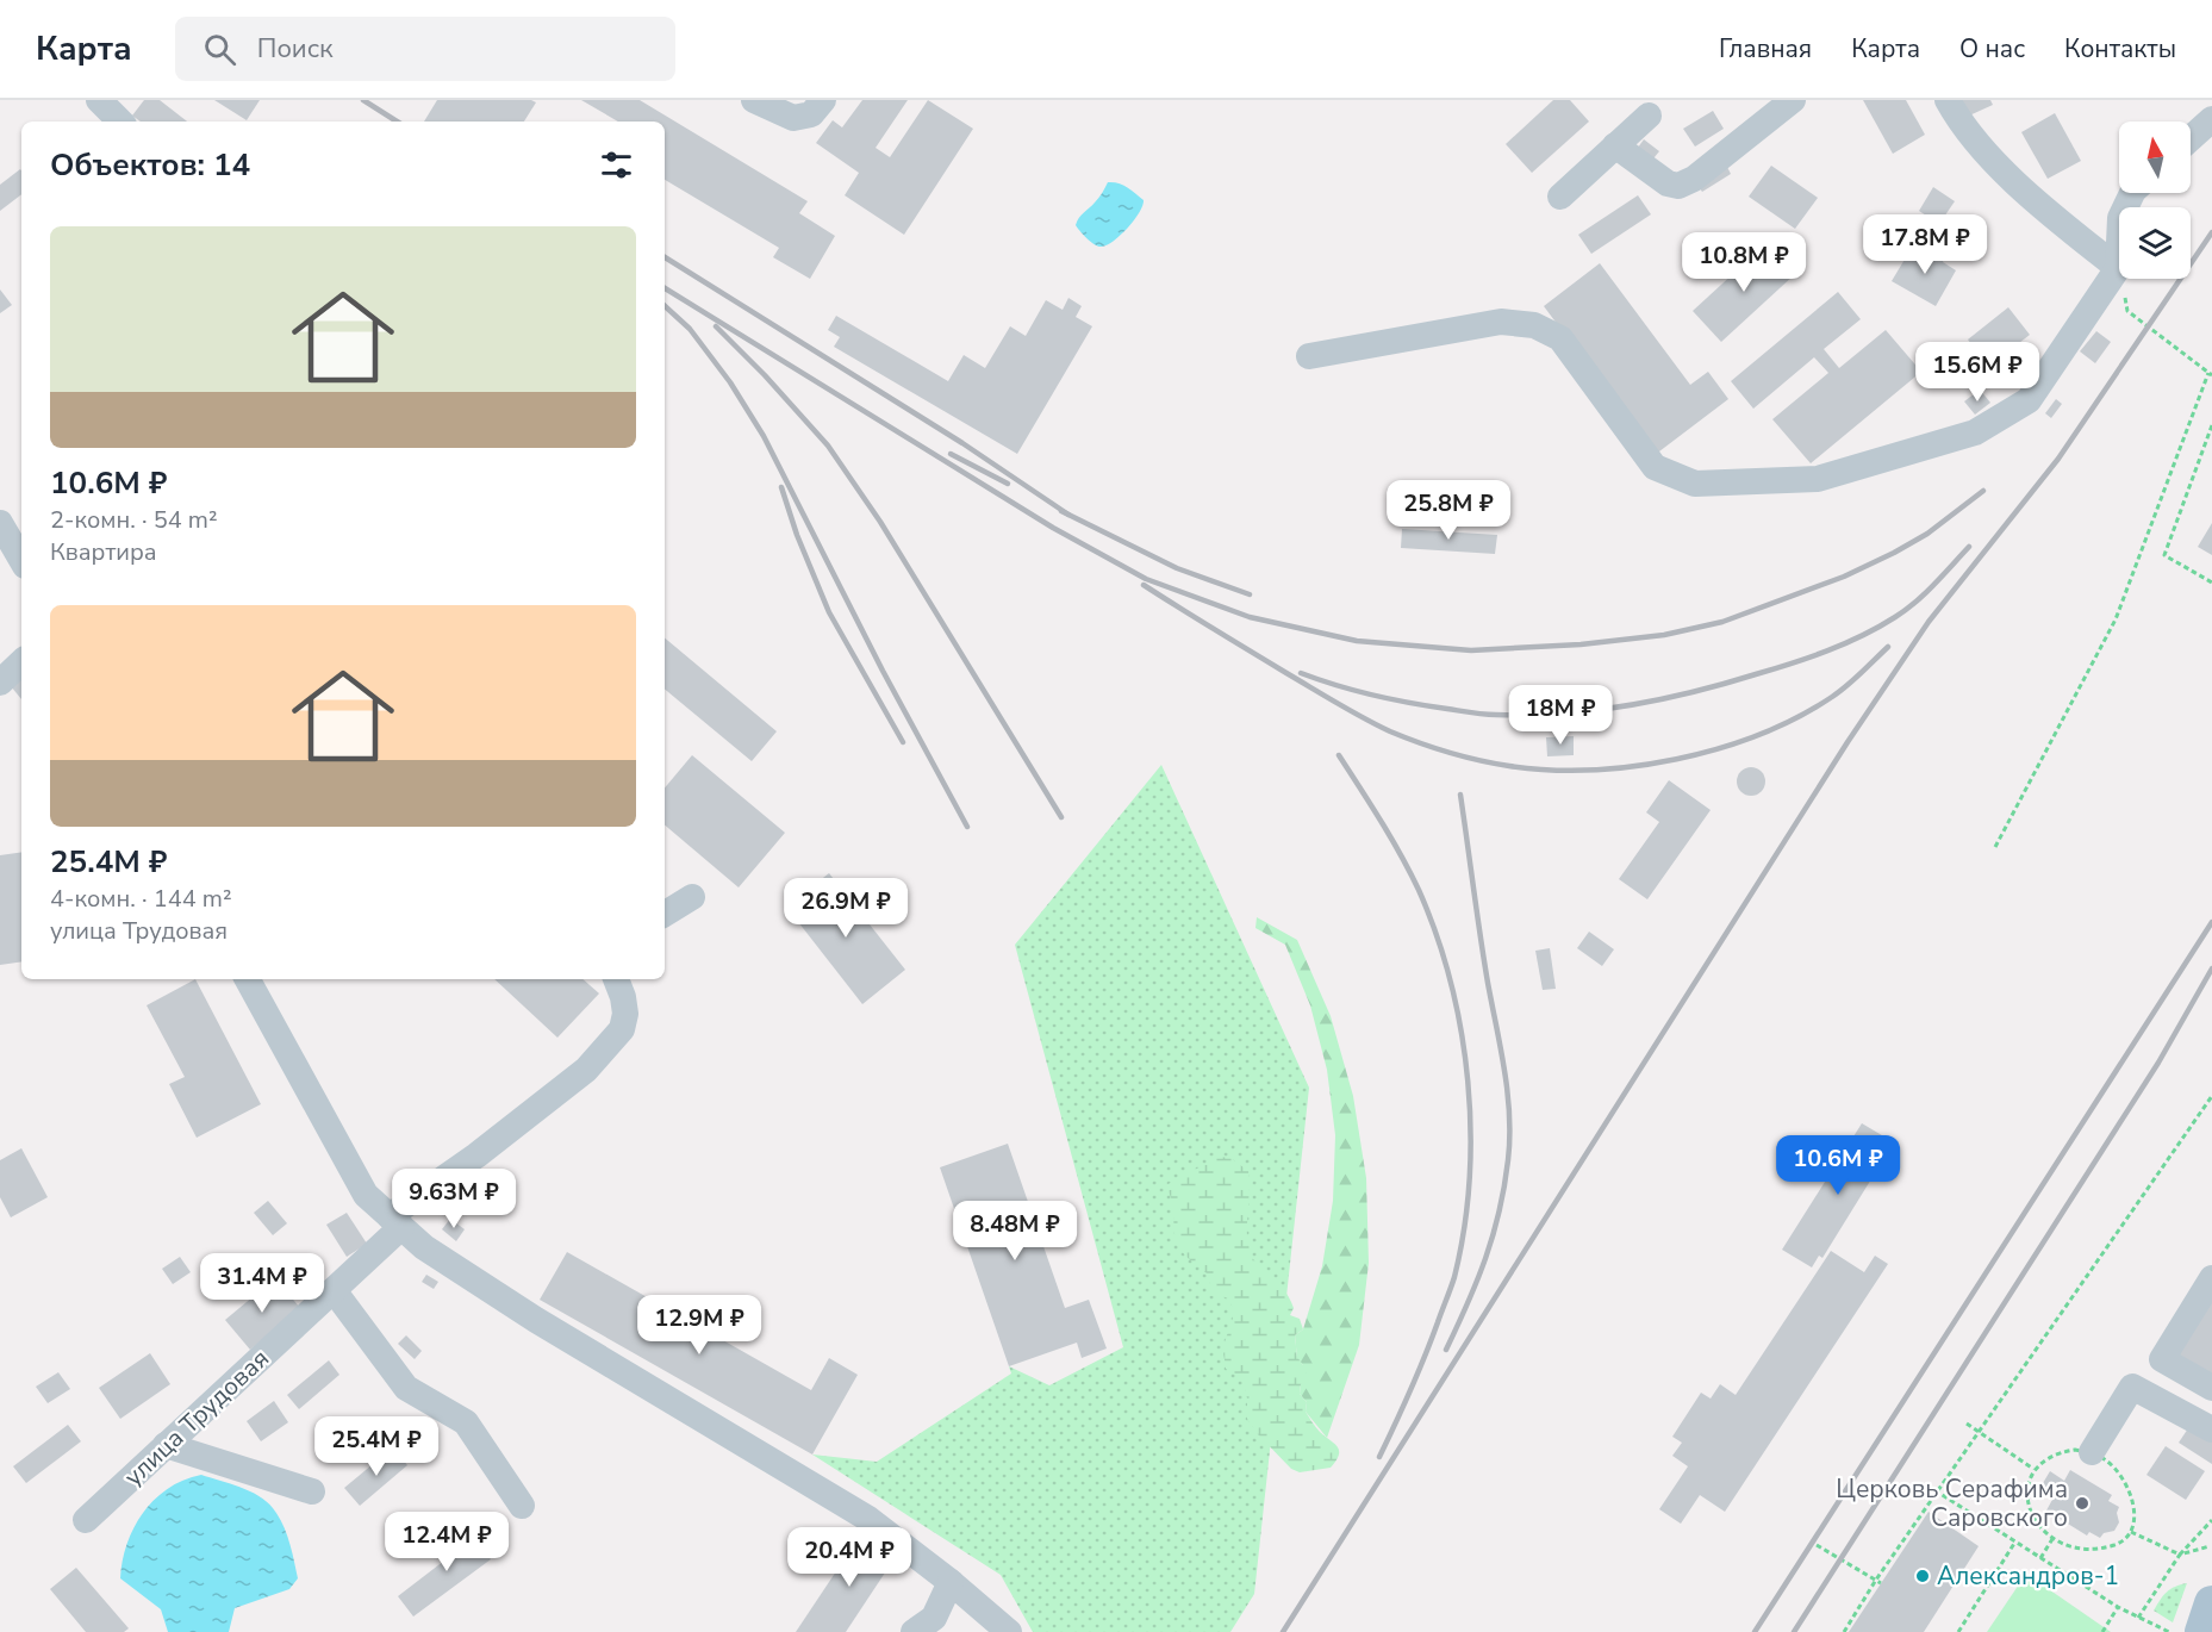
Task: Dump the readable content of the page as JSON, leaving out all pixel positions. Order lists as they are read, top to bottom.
{
  "streets": {
    "street": ["улица Трудовая"]
  },
  "places": ["Церковь Серафима Саровского", "Александров-1"],
  "north": "top",
  "page": {
    "header": "Карта",
    "search": "Поиск",
    "nav": [
      "Главная",
      "Карта",
      "О нас",
      "Контакты"
    ],
    "heading": "Объектов: 14",
    "list": [
      {
        "name": "10.6M ₽",
        "note": "2-комн. · 54 m² · Квартира"
      },
      {
        "name": "25.4M ₽",
        "note": "4-комн. · 144 m² · улица Трудовая"
      }
    ],
    "price": [
      "17.8M ₽",
      "10.8M ₽",
      "15.6M ₽",
      "25.8M ₽",
      "18M ₽",
      "26.9M ₽",
      "10.6M ₽",
      "9.63M ₽",
      "8.48M ₽",
      "31.4M ₽",
      "12.9M ₽",
      "25.4M ₽",
      "12.4M ₽",
      "20.4M ₽"
    ]
  }
}
